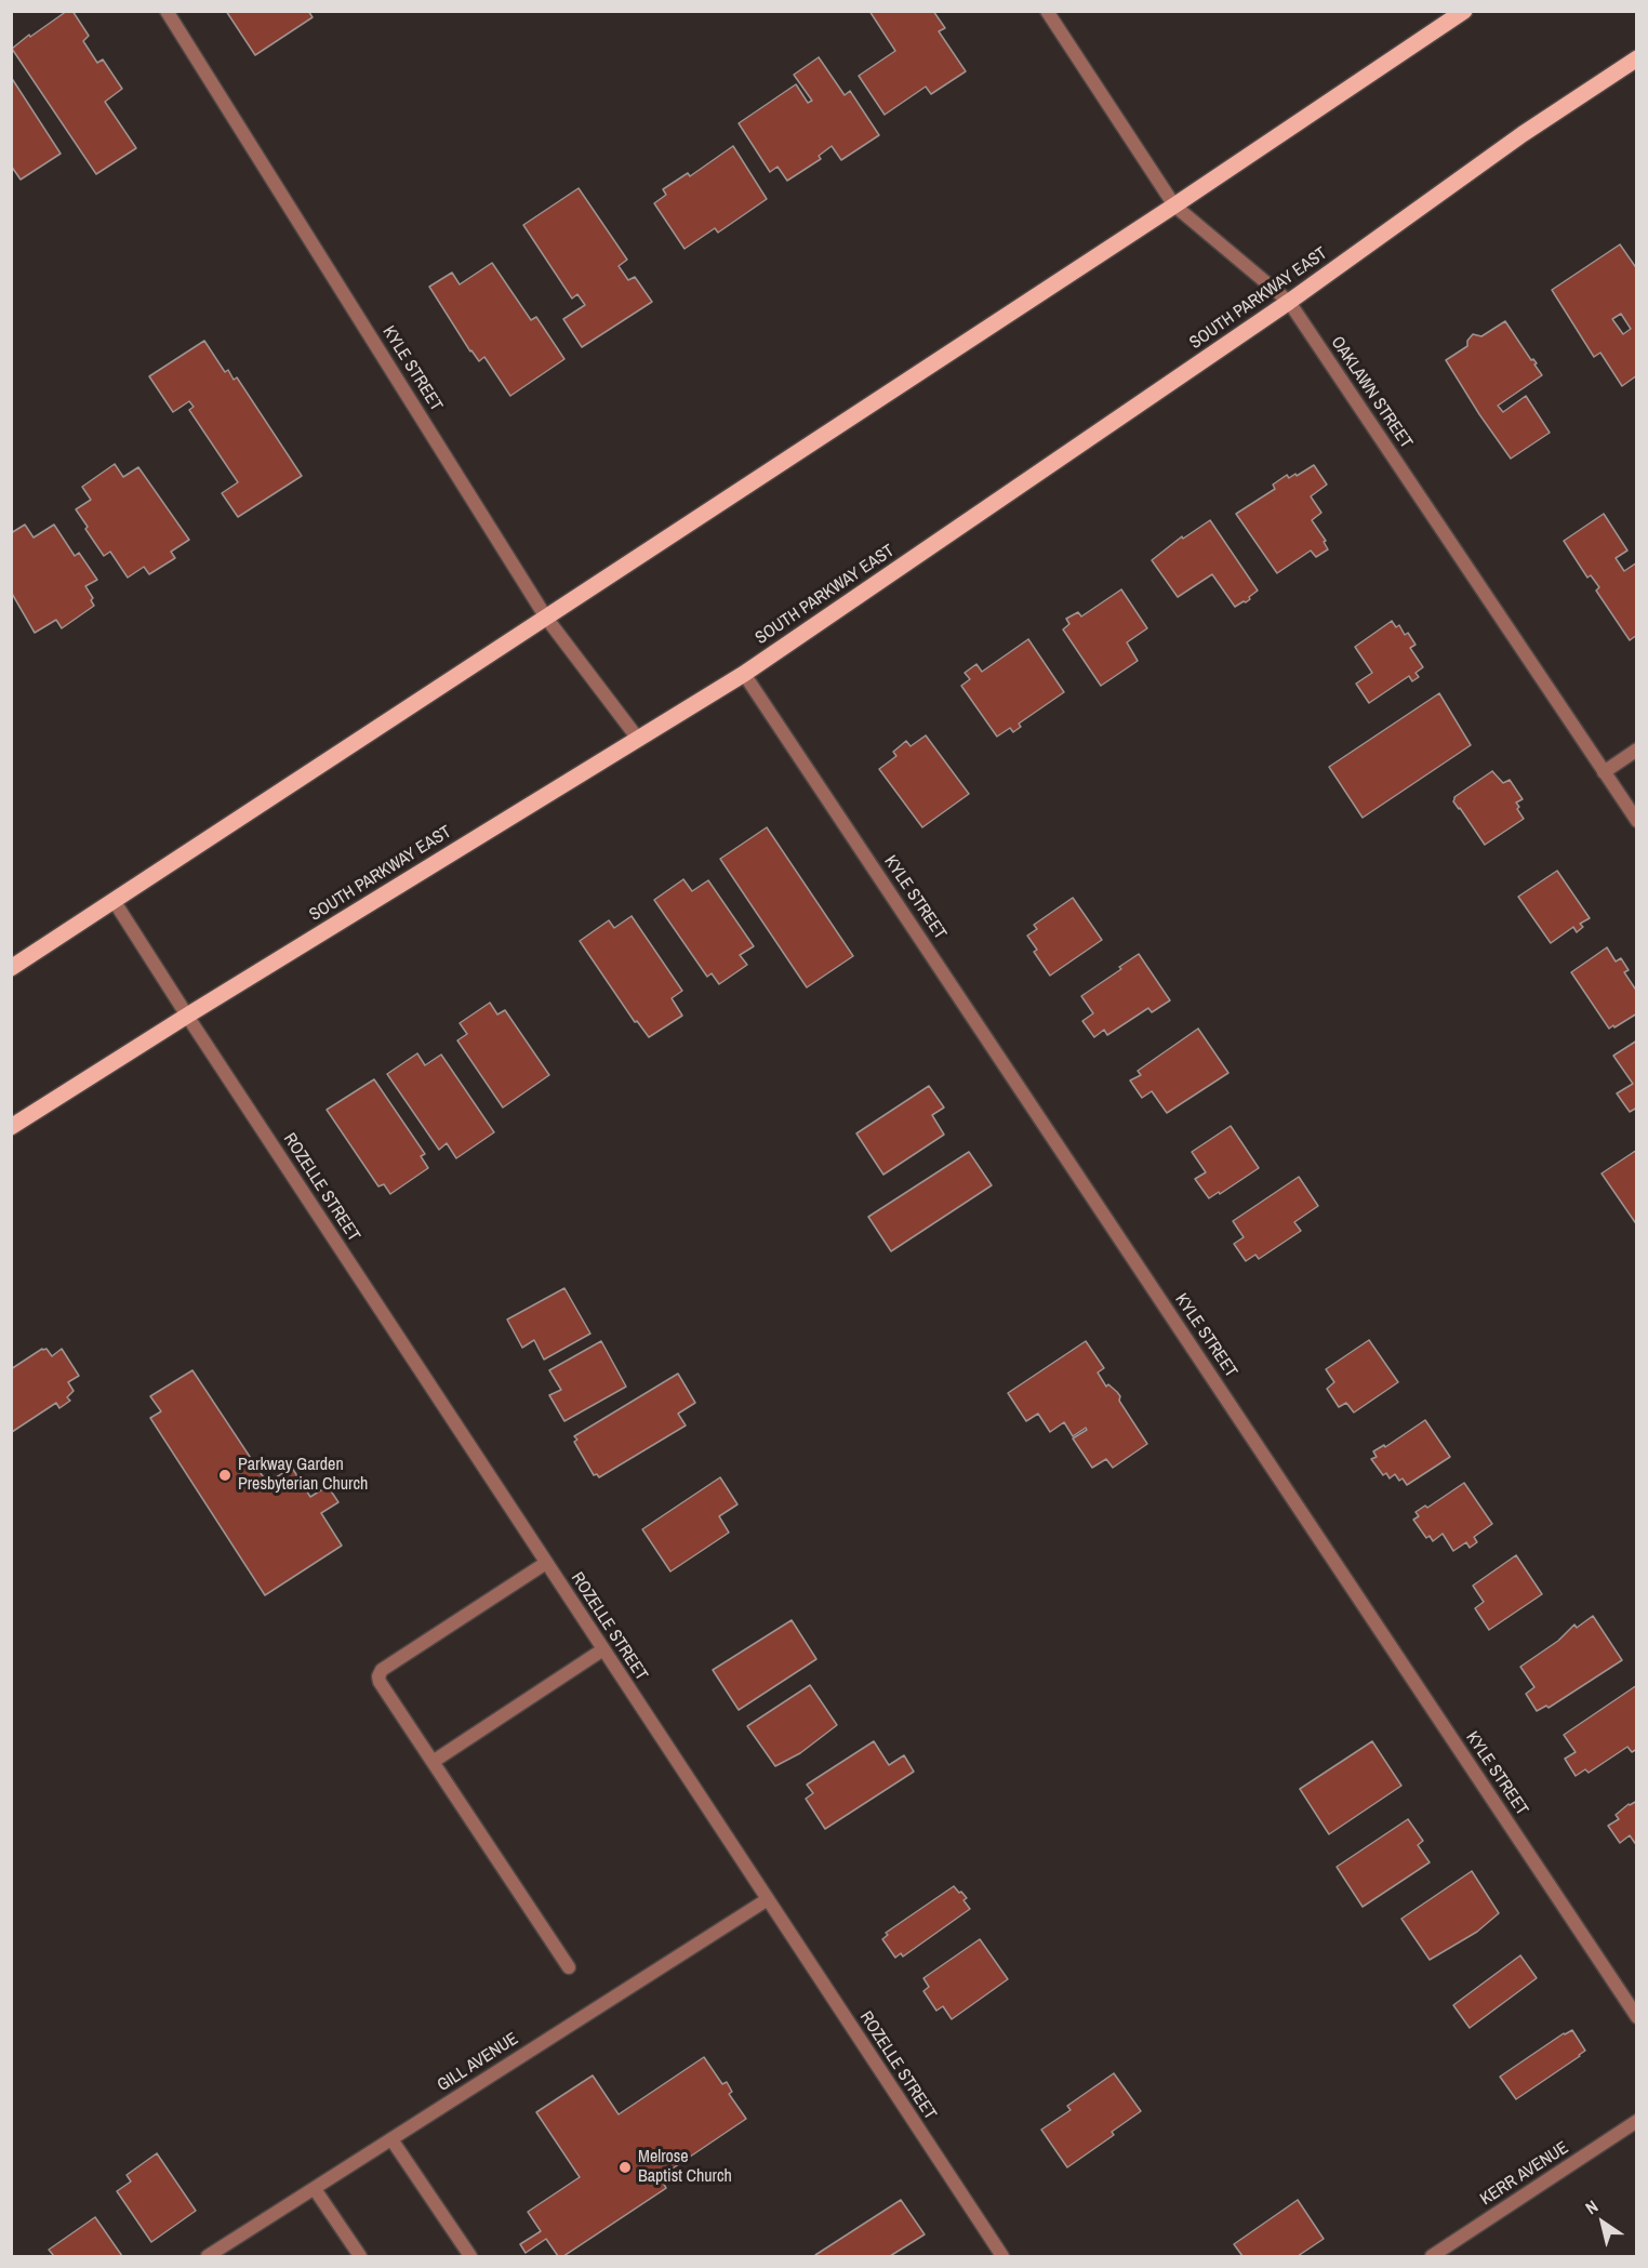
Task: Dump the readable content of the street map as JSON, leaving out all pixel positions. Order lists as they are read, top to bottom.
{
  "streets": {
    "main road": ["SOUTH PARKWAY EAST"],
    "street": [
      "KYLE STREET",
      "OAKLAWN STREET",
      "ROZELLE STREET",
      "GILL AVENUE",
      "KERR AVENUE"
    ]
  },
  "crossings": [
    ["SOUTH PARKWAY EAST", "KYLE STREET"],
    ["SOUTH PARKWAY EAST", "OAKLAWN STREET"],
    ["SOUTH PARKWAY EAST", "ROZELLE STREET"],
    ["ROZELLE STREET", "GILL AVENUE"]
  ],
  "places": ["Parkway Garden Presbyterian Church", "Melrose Baptist Church"],
  "north": "top left"
}
